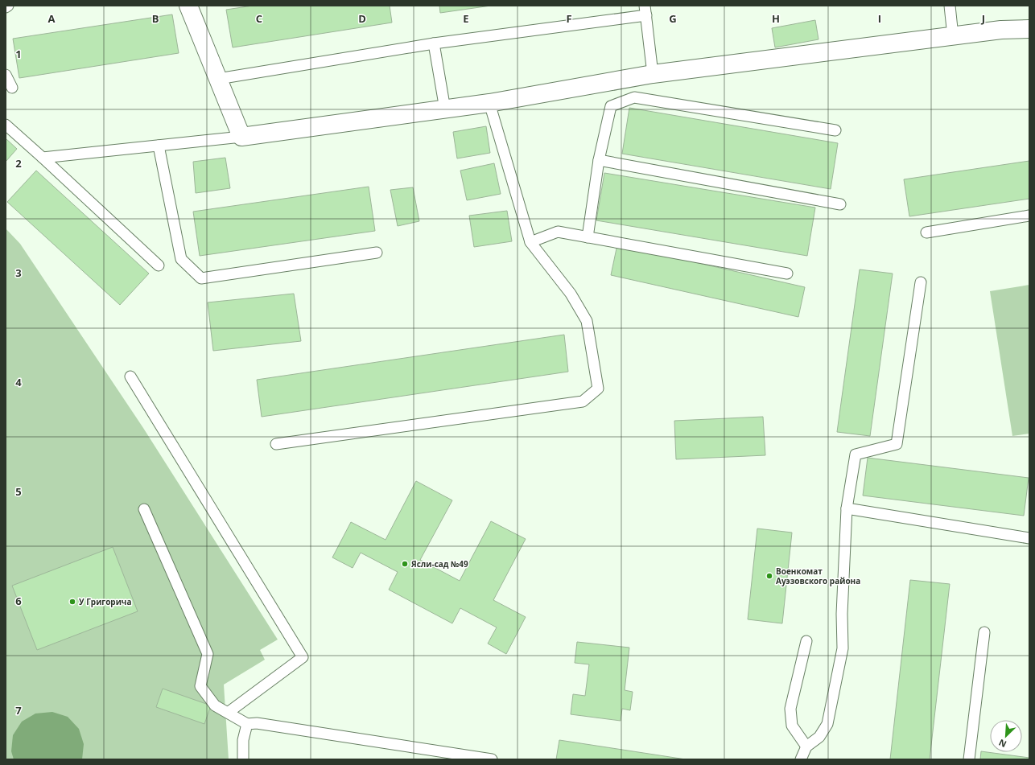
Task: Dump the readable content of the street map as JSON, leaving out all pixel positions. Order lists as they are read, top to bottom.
{
  "places": ["Ясли-сад №49", "Военкомат Ауэзовского района", "У Григорича"],
  "north": "bottom left",
  "grid": {
    "columns": [
      "A",
      "B",
      "C",
      "D",
      "E",
      "F",
      "G",
      "H",
      "I",
      "J"
    ],
    "rows": [
      "1",
      "2",
      "3",
      "4",
      "5",
      "6",
      "7"
    ]
  }
}
